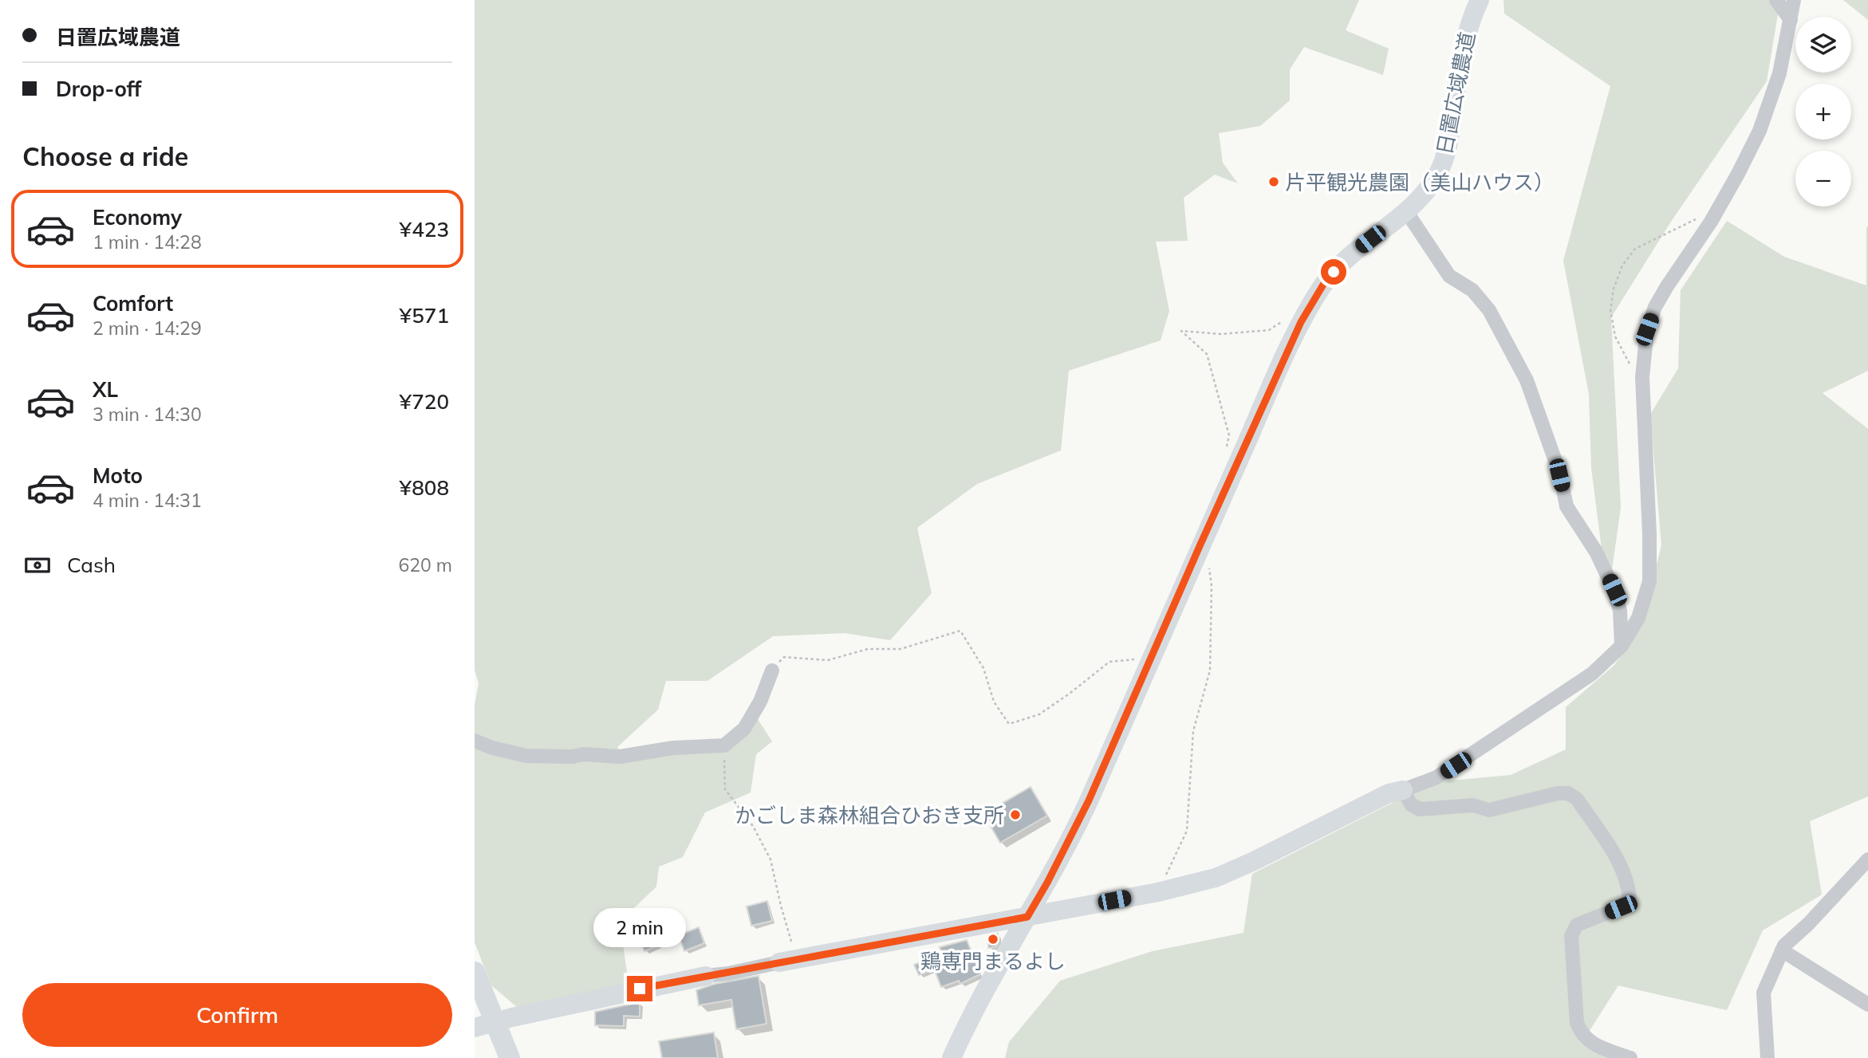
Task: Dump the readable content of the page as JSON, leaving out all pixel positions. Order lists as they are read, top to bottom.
{
  "streets": {
    "street": ["日置広域農道"]
  },
  "places": ["片平観光農園（美山ハウス）", "かごしま森林組合ひおき支所", "鶏専門まるよし"],
  "page": {
    "banner": ["日置広域農道", "Drop-off"],
    "map_buttons": ["+", "−"],
    "heading": "Choose a ride",
    "list": [
      {
        "name": "Economy",
        "note": "1 min · 14:28",
        "value": "¥423"
      },
      {
        "name": "Comfort",
        "note": "2 min · 14:29",
        "value": "¥571"
      },
      {
        "name": "XL",
        "note": "3 min · 14:30",
        "value": "¥720"
      },
      {
        "name": "Moto",
        "note": "4 min · 14:31",
        "value": "¥808"
      }
    ],
    "pay": ["Cash", "620 m"],
    "bubble": "2 min",
    "buttons": "Confirm"
  }
}
